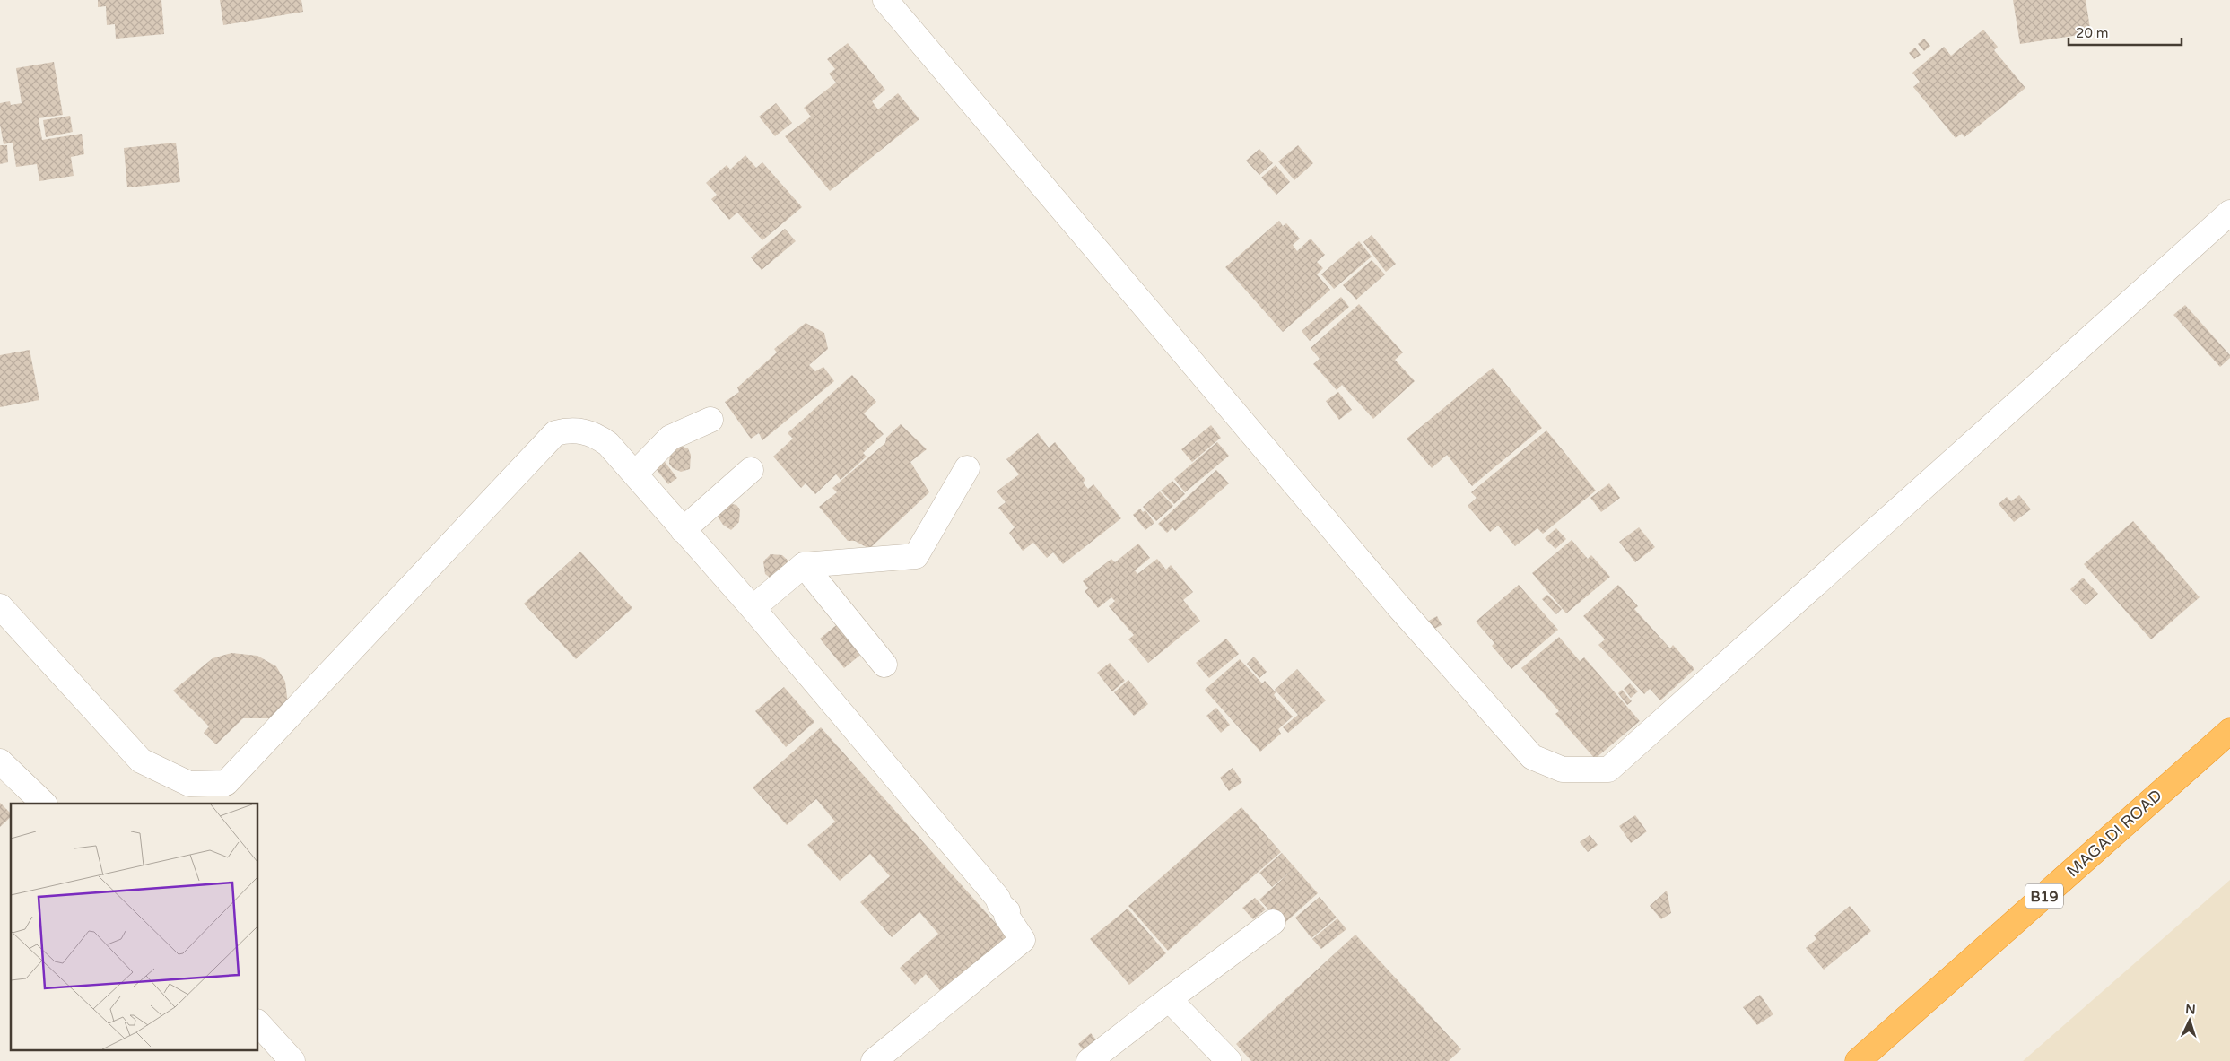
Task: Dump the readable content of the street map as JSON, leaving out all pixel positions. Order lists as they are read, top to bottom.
{
  "streets": {
    "highway": ["MAGADI ROAD", "B19"]
  },
  "scale_bar": "20 m",
  "north": "top"
}
